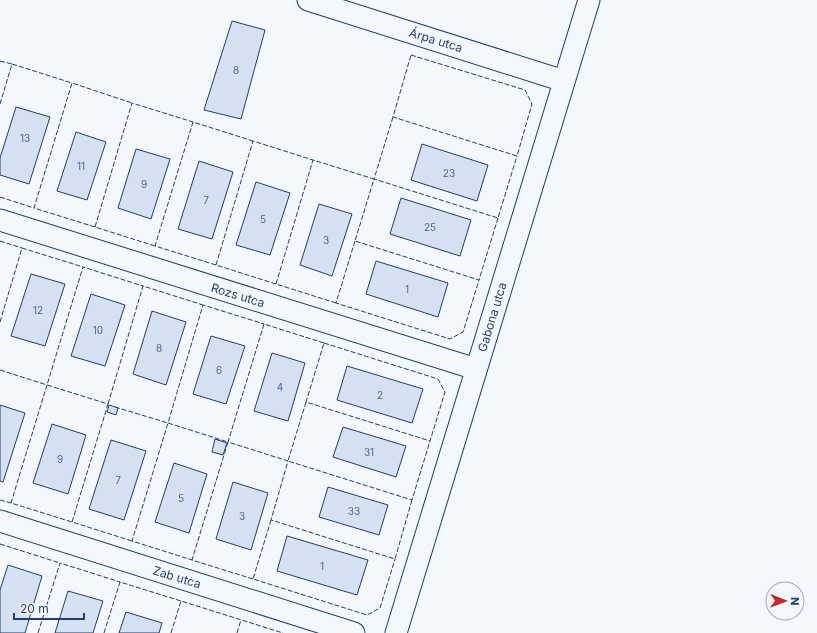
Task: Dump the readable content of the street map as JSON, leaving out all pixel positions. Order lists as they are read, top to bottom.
{
  "streets": {
    "street": [
      "Árpa utca",
      "Rozs utca",
      "Gabona utca",
      "Zab utca"
    ]
  },
  "crossings": [
    ["Árpa utca", "Gabona utca"],
    ["Rozs utca", "Gabona utca"]
  ],
  "house_numbers": [
    "8",
    "13",
    "11",
    "23",
    "9",
    "7",
    "5",
    "25",
    "3",
    "1",
    "12",
    "10",
    "8",
    "6",
    "4",
    "2",
    "31",
    "9",
    "7",
    "5",
    "33",
    "3",
    "1"
  ],
  "scale_bar": "20 m",
  "north": "right"
}
